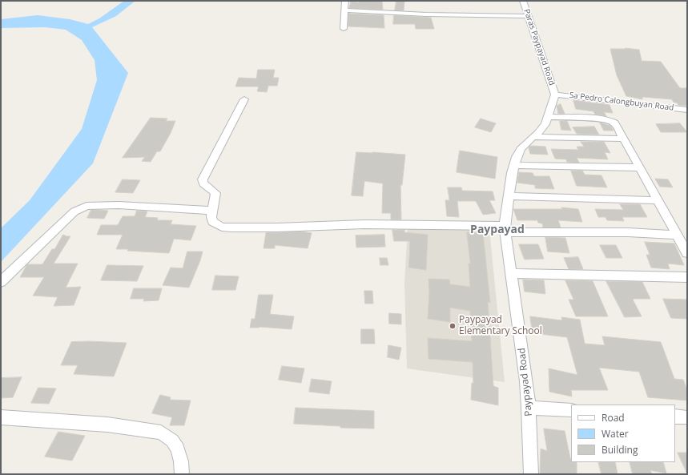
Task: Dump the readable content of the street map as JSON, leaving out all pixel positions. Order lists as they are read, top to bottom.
{
  "streets": {
    "street": ["Paras Paypayad Road", "Sa Pedro Calongbuyan Road", "Paypayad Road"]
  },
  "crossings": [
    ["Paras Paypayad Road", "Sa Pedro Calongbuyan Road"],
    ["Paras Paypayad Road", "Paypayad Road"],
    ["Sa Pedro Calongbuyan Road", "Paypayad Road"]
  ],
  "districts": ["Paypayad"],
  "places": ["Paypayad Elementary School"],
  "legend": ["Road", "Water", "Building"]
}
